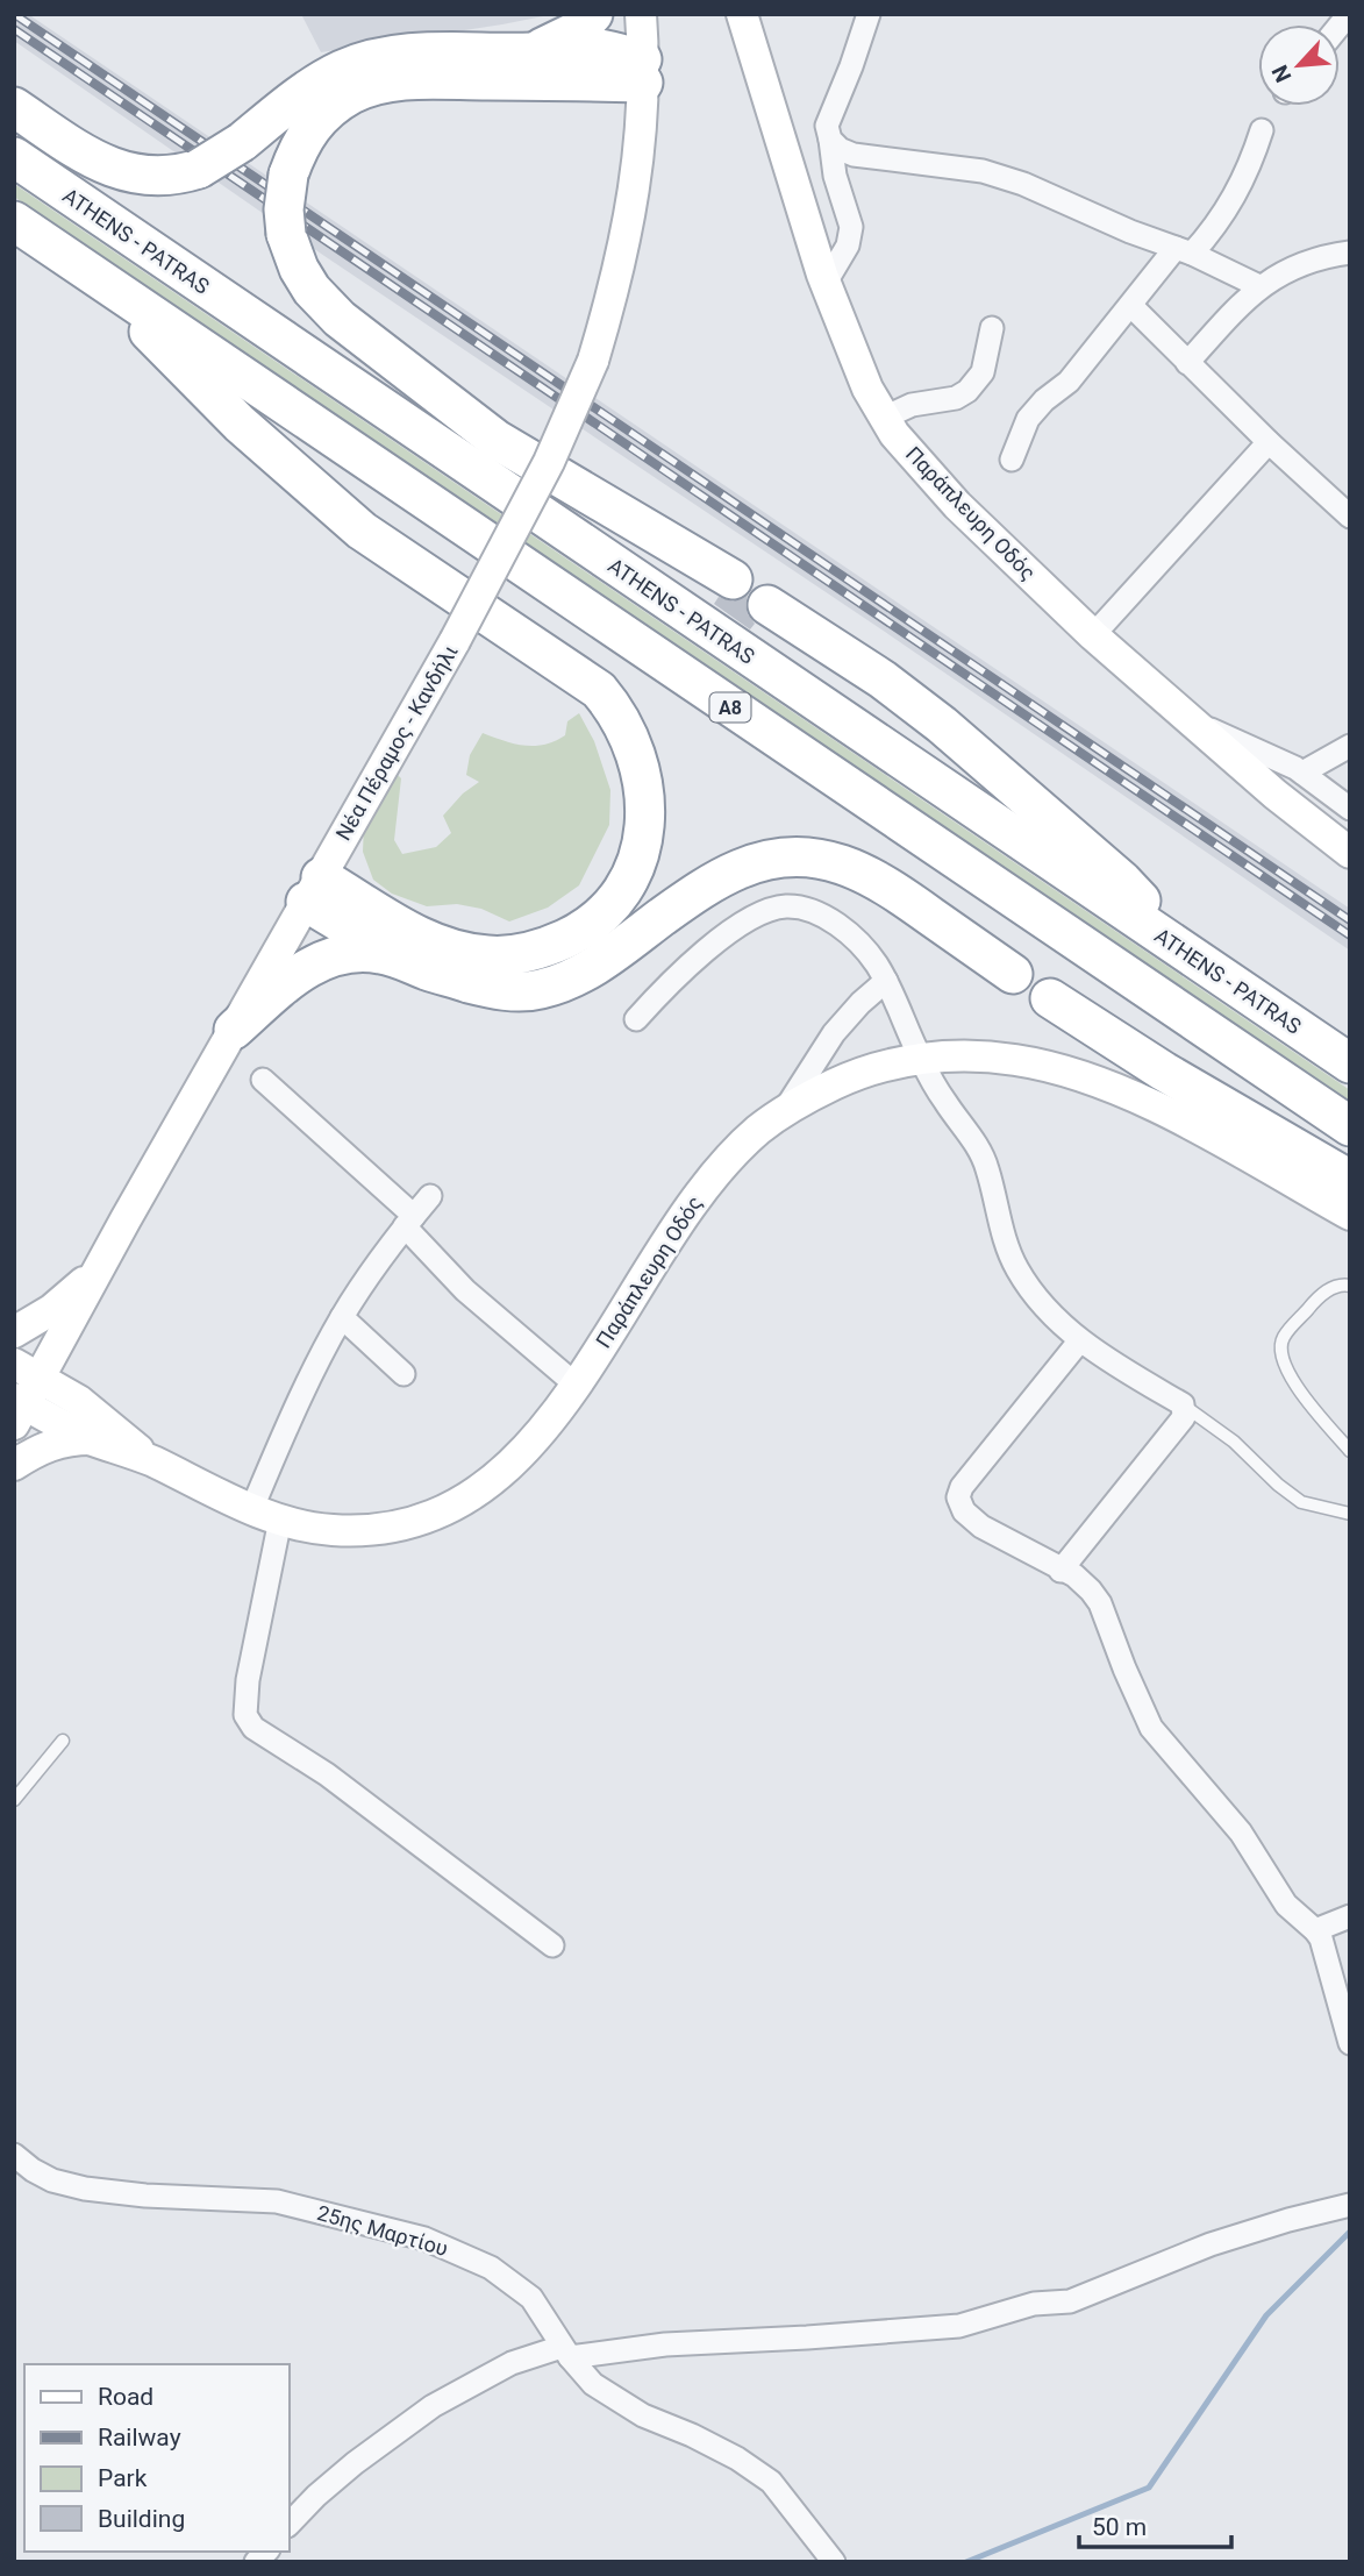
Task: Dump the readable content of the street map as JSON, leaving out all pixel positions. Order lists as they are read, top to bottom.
{
  "streets": {
    "highway": ["ATHENS - PATRAS", "Α8"],
    "street": ["Παράπλευρη Οδός", "Νέα Πέραμος - Κανδήλι", "25ης Μαρτίου"]
  },
  "crossings": [
    ["Παράπλευρη Οδός", "Νέα Πέραμος - Κανδήλι"]
  ],
  "legend": [
    "Road",
    "Railway",
    "Park",
    "Building"
  ],
  "scale_bar": "50 m",
  "north": "bottom left"
}
